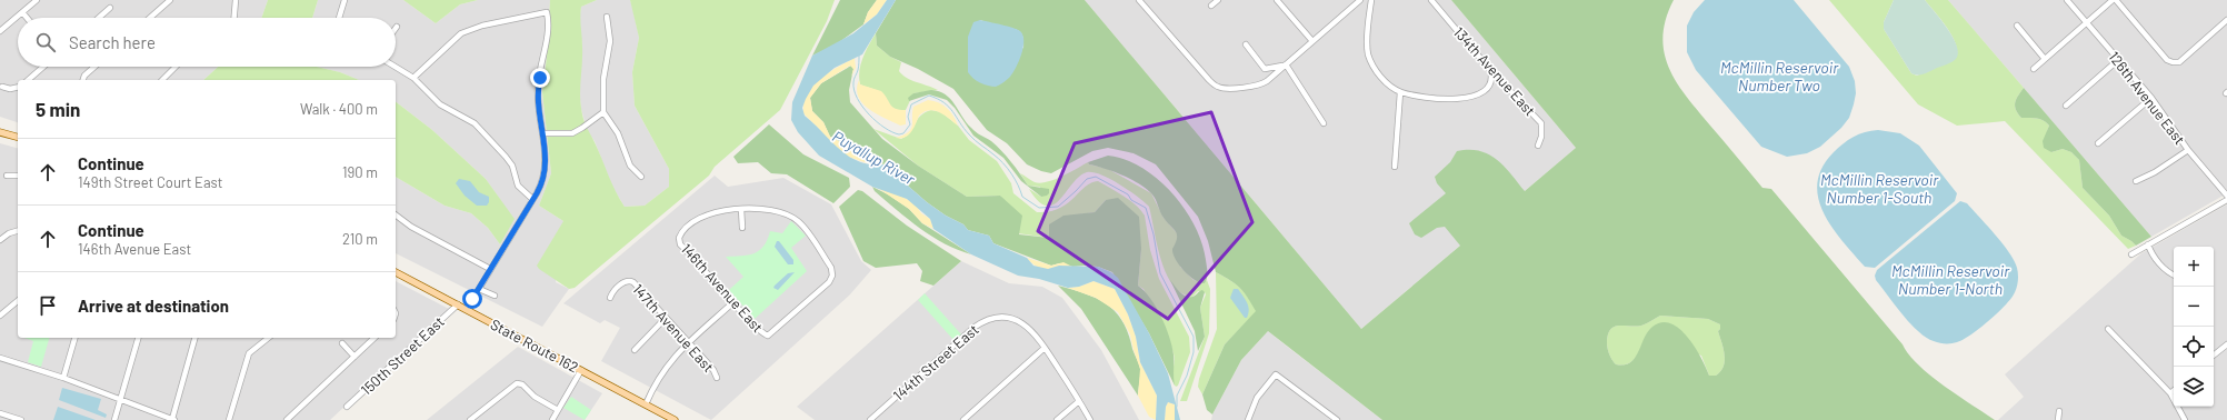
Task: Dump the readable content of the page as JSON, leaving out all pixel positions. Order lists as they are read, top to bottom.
{
  "streets": {
    "main road": ["State Route 162"],
    "street": [
      "134th Avenue East",
      "126th Avenue East",
      "146th Avenue East",
      "147th Avenue East",
      "150th Street East",
      "144th Street East"
    ]
  },
  "crossings": [
    ["State Route 162", "150th Street East"]
  ],
  "water": [
    "McMillin Reservoir Number Two",
    "Puyallup River",
    "McMillin Reservoir Number 1-South",
    "McMillin Reservoir Number 1-North"
  ],
  "page": {
    "search": "Search here",
    "heading": ["5 min", "Walk · 400 m"],
    "list": [
      ["Continue", "149th Street Court East", "190 m"],
      ["Continue", "146th Avenue East", "210 m"],
      "Arrive at destination"
    ],
    "map_buttons": ["+", "−"]
  }
}
